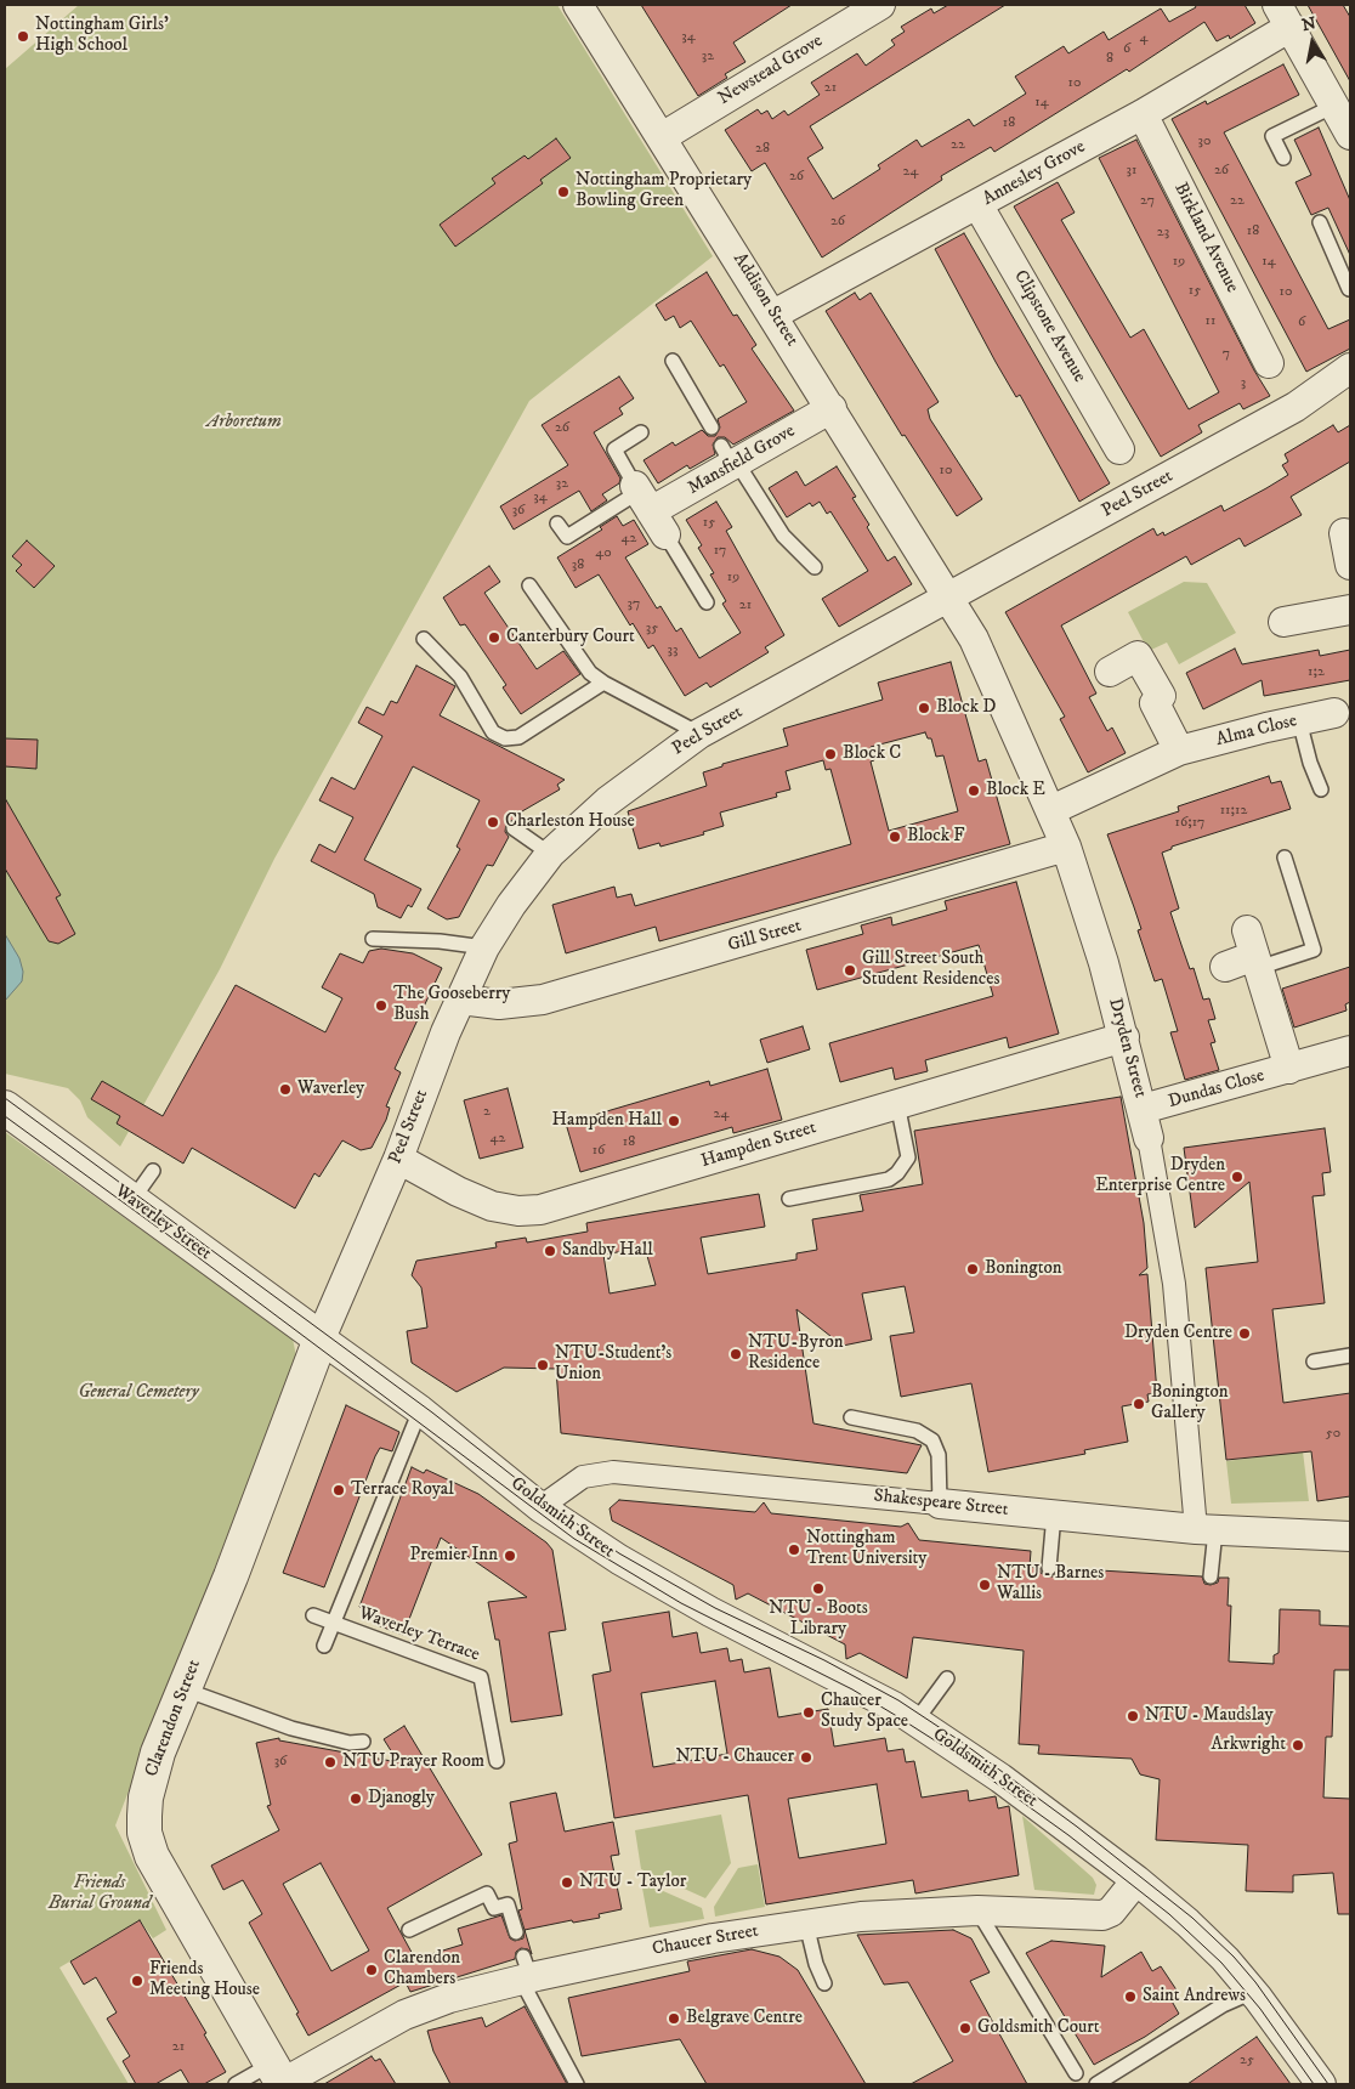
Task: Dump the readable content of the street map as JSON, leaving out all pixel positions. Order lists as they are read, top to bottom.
{
  "streets": {
    "street": [
      "Newstead Grove",
      "Annesley Grove",
      "Birkland Avenue",
      "Addison Street",
      "Clipstone Avenue",
      "Mansfield Grove",
      "Peel Street",
      "Alma Close",
      "Gill Street",
      "Dryden Street",
      "Dundas Close",
      "Hampden Street",
      "Waverley Street",
      "Shakespeare Street",
      "Goldsmith Street",
      "Clarendon Street",
      "Chaucer Street"
    ],
    "lane": ["Waverley Terrace"]
  },
  "crossings": [
    ["Newstead Grove", "Addison Street"],
    ["Annesley Grove", "Birkland Avenue"],
    ["Annesley Grove", "Addison Street"],
    ["Annesley Grove", "Clipstone Avenue"],
    ["Addison Street", "Mansfield Grove"],
    ["Addison Street", "Peel Street"],
    ["Addison Street", "Dryden Street"],
    ["Peel Street", "Gill Street"],
    ["Peel Street", "Dryden Street"],
    ["Peel Street", "Hampden Street"],
    ["Peel Street", "Waverley Street"],
    ["Peel Street", "Goldsmith Street"],
    ["Peel Street", "Clarendon Street"],
    ["Alma Close", "Dryden Street"],
    ["Gill Street", "Dryden Street"],
    ["Dryden Street", "Dundas Close"],
    ["Dryden Street", "Hampden Street"],
    ["Dryden Street", "Shakespeare Street"],
    ["Waverley Street", "Goldsmith Street"],
    ["Waverley Street", "Clarendon Street"],
    ["Shakespeare Street", "Goldsmith Street"],
    ["Goldsmith Street", "Waverley Terrace"],
    ["Goldsmith Street", "Clarendon Street"],
    ["Goldsmith Street", "Chaucer Street"],
    ["Clarendon Street", "Chaucer Street"]
  ],
  "parks": ["Arboretum", "General Cemetery", "Friends Burial Ground"],
  "places": [
    "Nottingham Girls' High School",
    "Nottingham Proprietary Bowling Green",
    "Canterbury Court",
    "Block D",
    "Block C",
    "Block E",
    "Charleston House",
    "Block F",
    "Gill Street South Student Residences",
    "The Gooseberry Bush",
    "Waverley",
    "Hampden Hall",
    "Dryden Enterprise Centre",
    "Sandby Hall",
    "Bonington",
    "Dryden Centre",
    "NTU-Byron Residence",
    "NTU-Student's Union",
    "Bonington Gallery",
    "Terrace Royal",
    "Nottingham Trent University",
    "Premier Inn",
    "NTU - Barnes Wallis",
    "NTU - Boots Library",
    "Chaucer Study Space",
    "NTU - Maudslay",
    "Arkwright",
    "NTU - Chaucer",
    "NTU Prayer Room",
    "Djanogly",
    "NTU - Taylor",
    "Clarendon Chambers",
    "Friends Meeting House",
    "Saint Andrews",
    "Belgrave Centre",
    "Goldsmith Court"
  ],
  "house_numbers": [
    "34",
    "4",
    "6",
    "32",
    "8",
    "10",
    "21",
    "14",
    "18",
    "30",
    "22",
    "28",
    "31",
    "26",
    "24",
    "26",
    "27",
    "22",
    "26",
    "18",
    "23",
    "19",
    "14",
    "15",
    "10",
    "11",
    "6",
    "7",
    "3",
    "26",
    "10",
    "32",
    "34",
    "36",
    "15",
    "42",
    "17",
    "40",
    "38",
    "19",
    "37",
    "21",
    "35",
    "33",
    "1;2",
    "11;12",
    "16;17",
    "2",
    "24",
    "42",
    "18",
    "16",
    "50",
    "36",
    "21",
    "25"
  ],
  "north": "top"
}
